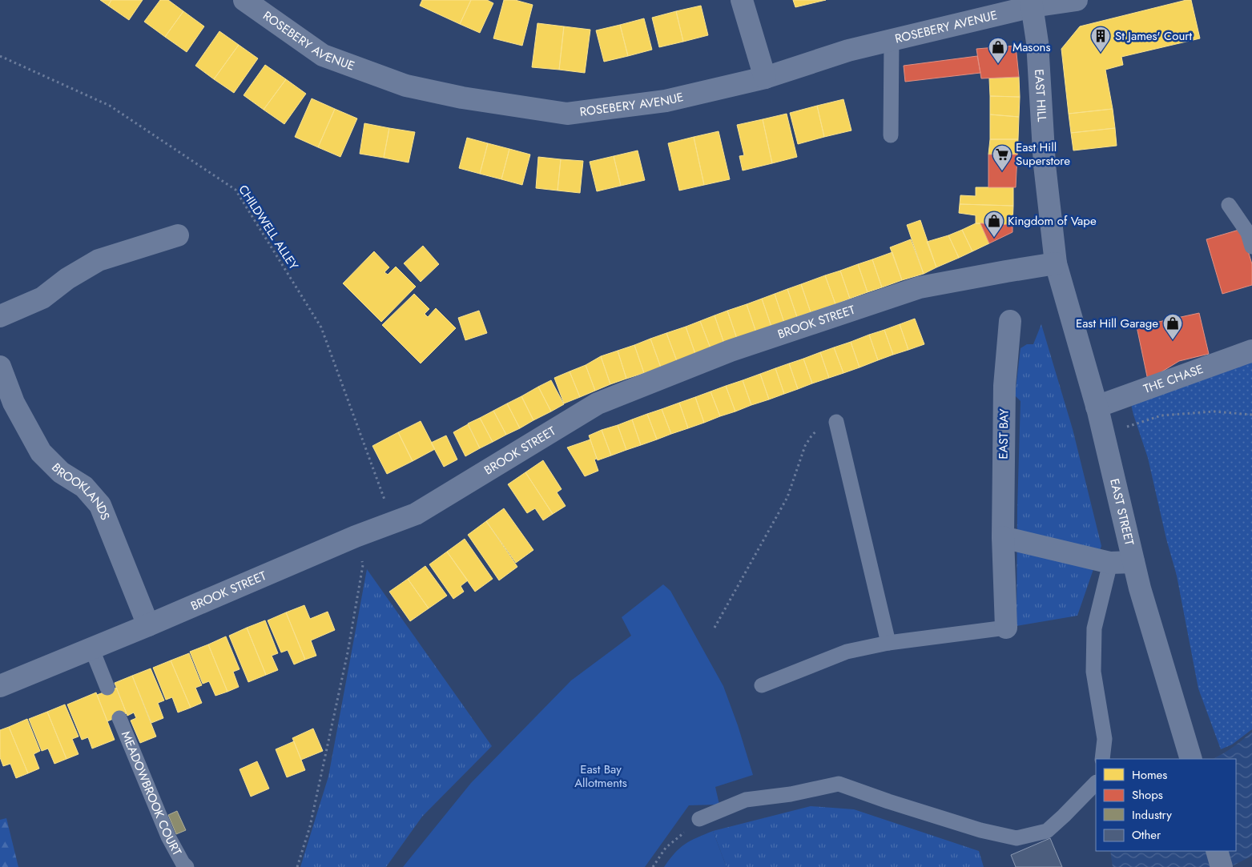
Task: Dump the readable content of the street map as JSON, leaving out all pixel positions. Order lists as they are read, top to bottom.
{
  "streets": {
    "street": [
      "ROSEBERY AVENUE",
      "EAST HILL",
      "BROOK STREET",
      "THE CHASE",
      "EAST BAY",
      "BROOKLANDS",
      "EAST STREET"
    ],
    "lane": ["MEADOWBROOK COURT"],
    "path": ["CHILDWELL ALLEY"]
  },
  "crossings": [
    ["ROSEBERY AVENUE", "EAST HILL"],
    ["EAST HILL", "BROOK STREET"],
    ["EAST HILL", "EAST STREET"],
    ["CHILDWELL ALLEY", "BROOK STREET"],
    ["BROOK STREET", "BROOKLANDS"],
    ["BROOK STREET", "EAST STREET"],
    ["THE CHASE", "EAST STREET"]
  ],
  "parks": ["East Bay Allotments"],
  "places": {
    "building": ["St James' Court"],
    "shop": ["Masons", "Kingdom of Vape", "East Hill Garage"],
    "supermarket": ["East Hill Superstore"]
  },
  "legend": [
    "Homes",
    "Shops",
    "Industry",
    "Other"
  ]
}
